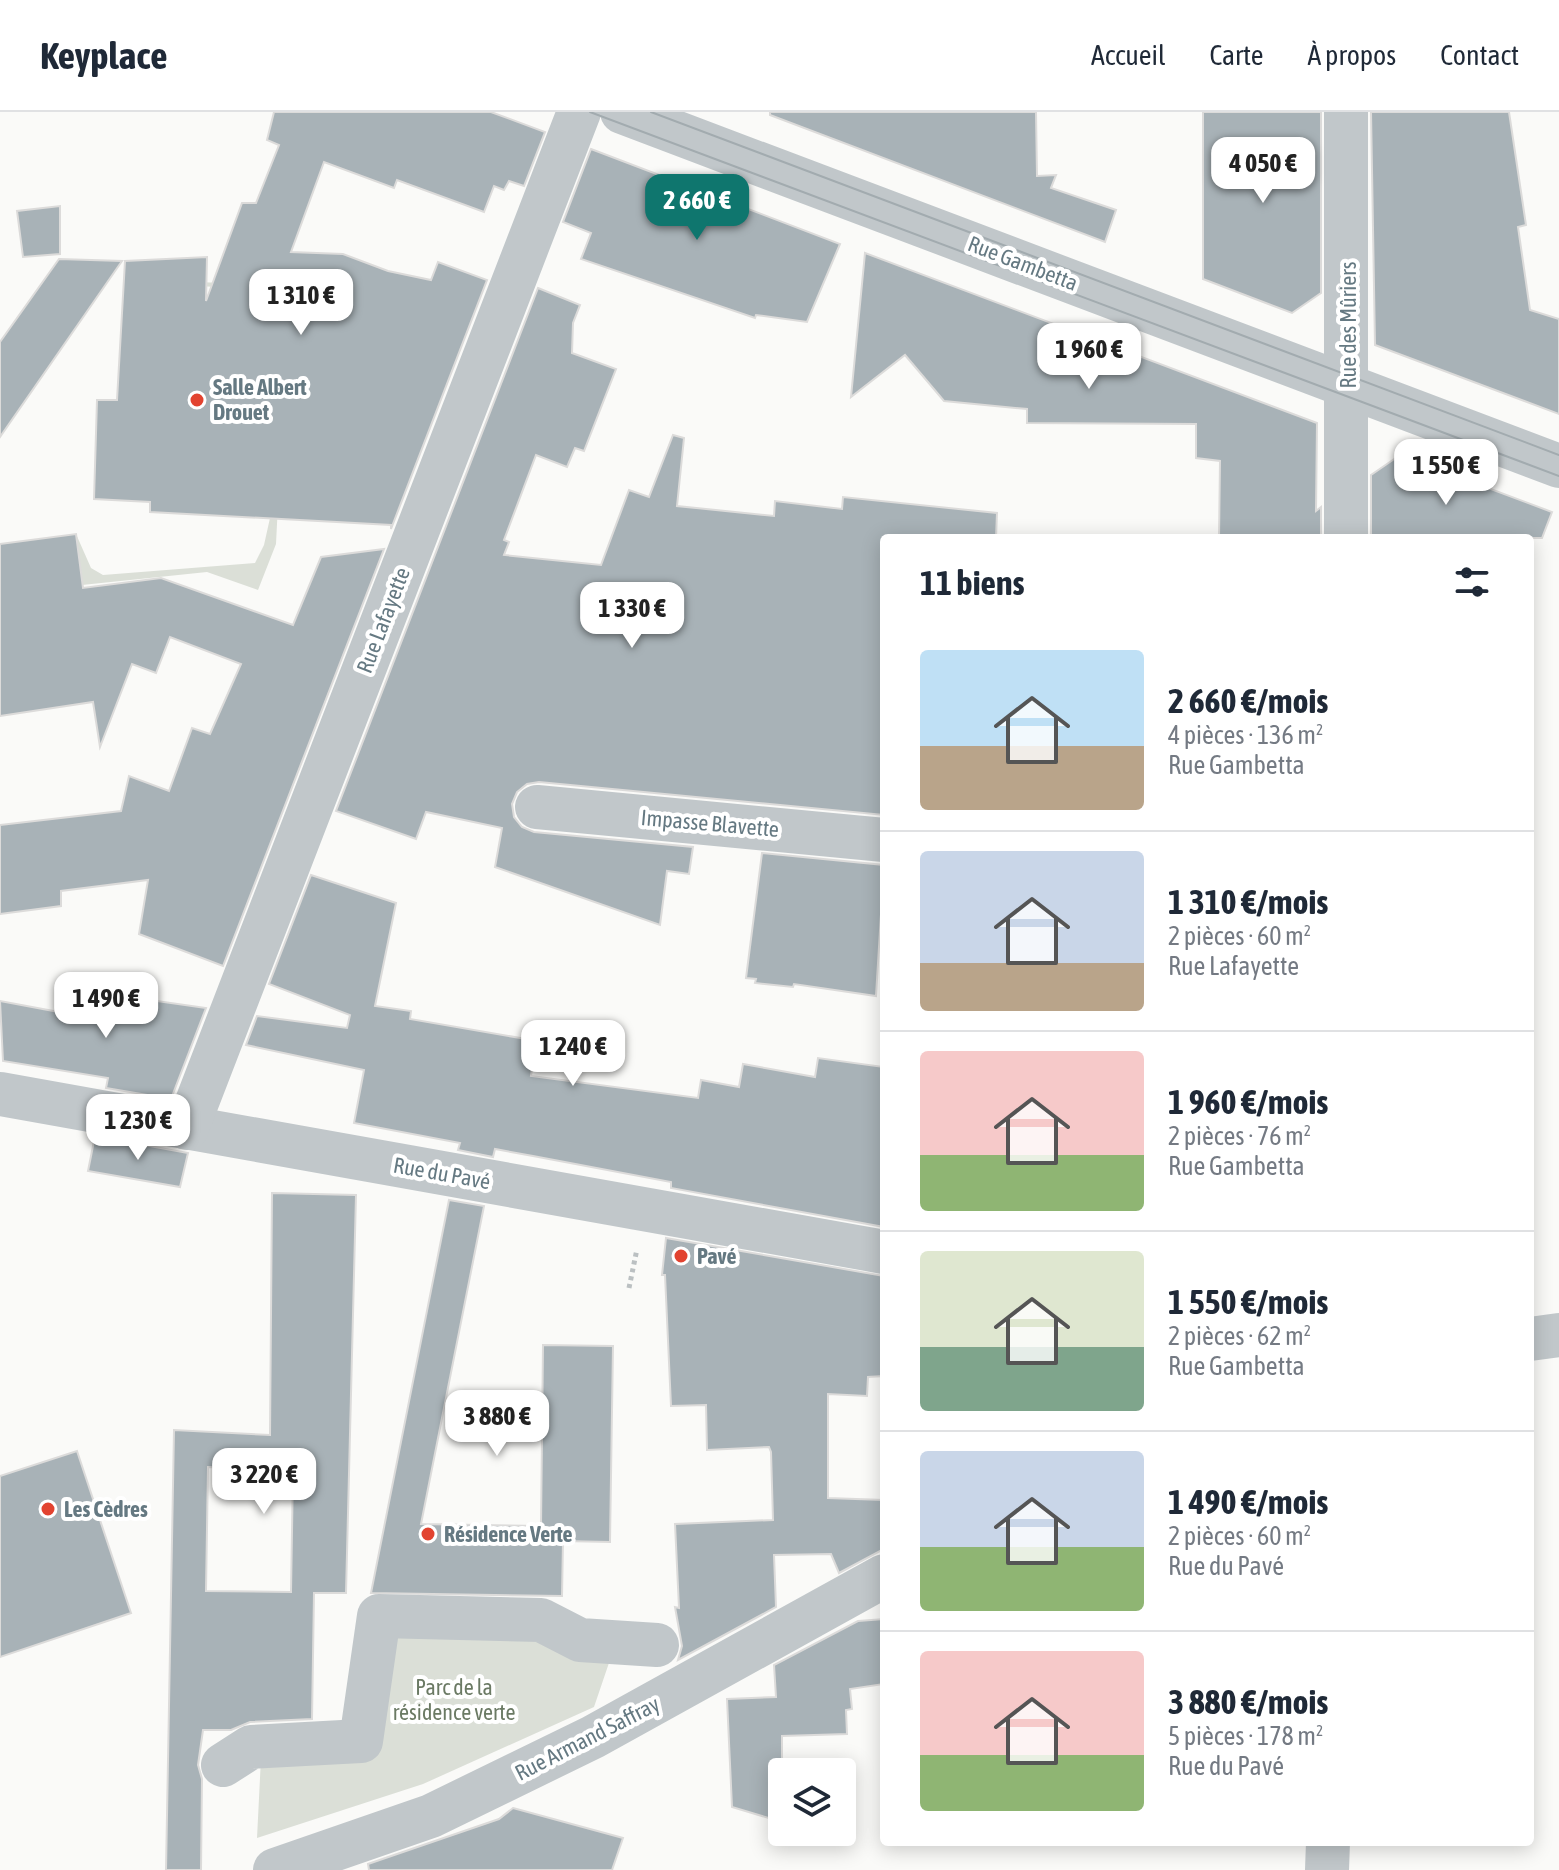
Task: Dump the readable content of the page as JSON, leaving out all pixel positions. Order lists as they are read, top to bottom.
{
  "streets": {
    "street": [
      "Rue Gambetta",
      "Rue des Mûriers",
      "Rue Lafayette",
      "Impasse Blavette",
      "Rue du Pavé",
      "Rue Armand Saffray"
    ]
  },
  "crossings": [
    ["Rue Gambetta", "Rue des Mûriers"],
    ["Rue Lafayette", "Rue du Pavé"]
  ],
  "parks": ["Parc de la résidence verte"],
  "places": [
    "Salle Albert Drouet",
    "Pavé",
    "Les Cèdres",
    "Résidence Verte"
  ],
  "page": {
    "header": "Keyplace",
    "nav": [
      "Accueil",
      "Carte",
      "À propos",
      "Contact"
    ],
    "price": [
      "4 050 €",
      "2 660 €",
      "1 310 €",
      "1 960 €",
      "1 550 €",
      "1 330 €",
      "1 490 €",
      "1 240 €",
      "1 230 €",
      "3 880 €",
      "3 220 €"
    ],
    "heading": "11 biens",
    "list": [
      {
        "name": "2 660 €/mois",
        "note": "4 pièces · 136 m² · Rue Gambetta"
      },
      {
        "name": "1 310 €/mois",
        "note": "2 pièces · 60 m² · Rue Lafayette"
      },
      {
        "name": "1 960 €/mois",
        "note": "2 pièces · 76 m² · Rue Gambetta"
      },
      {
        "name": "1 550 €/mois",
        "note": "2 pièces · 62 m² · Rue Gambetta"
      },
      {
        "name": "1 490 €/mois",
        "note": "2 pièces · 60 m² · Rue du Pavé"
      },
      {
        "name": "3 880 €/mois",
        "note": "5 pièces · 178 m² · Rue du Pavé"
      }
    ]
  }
}
